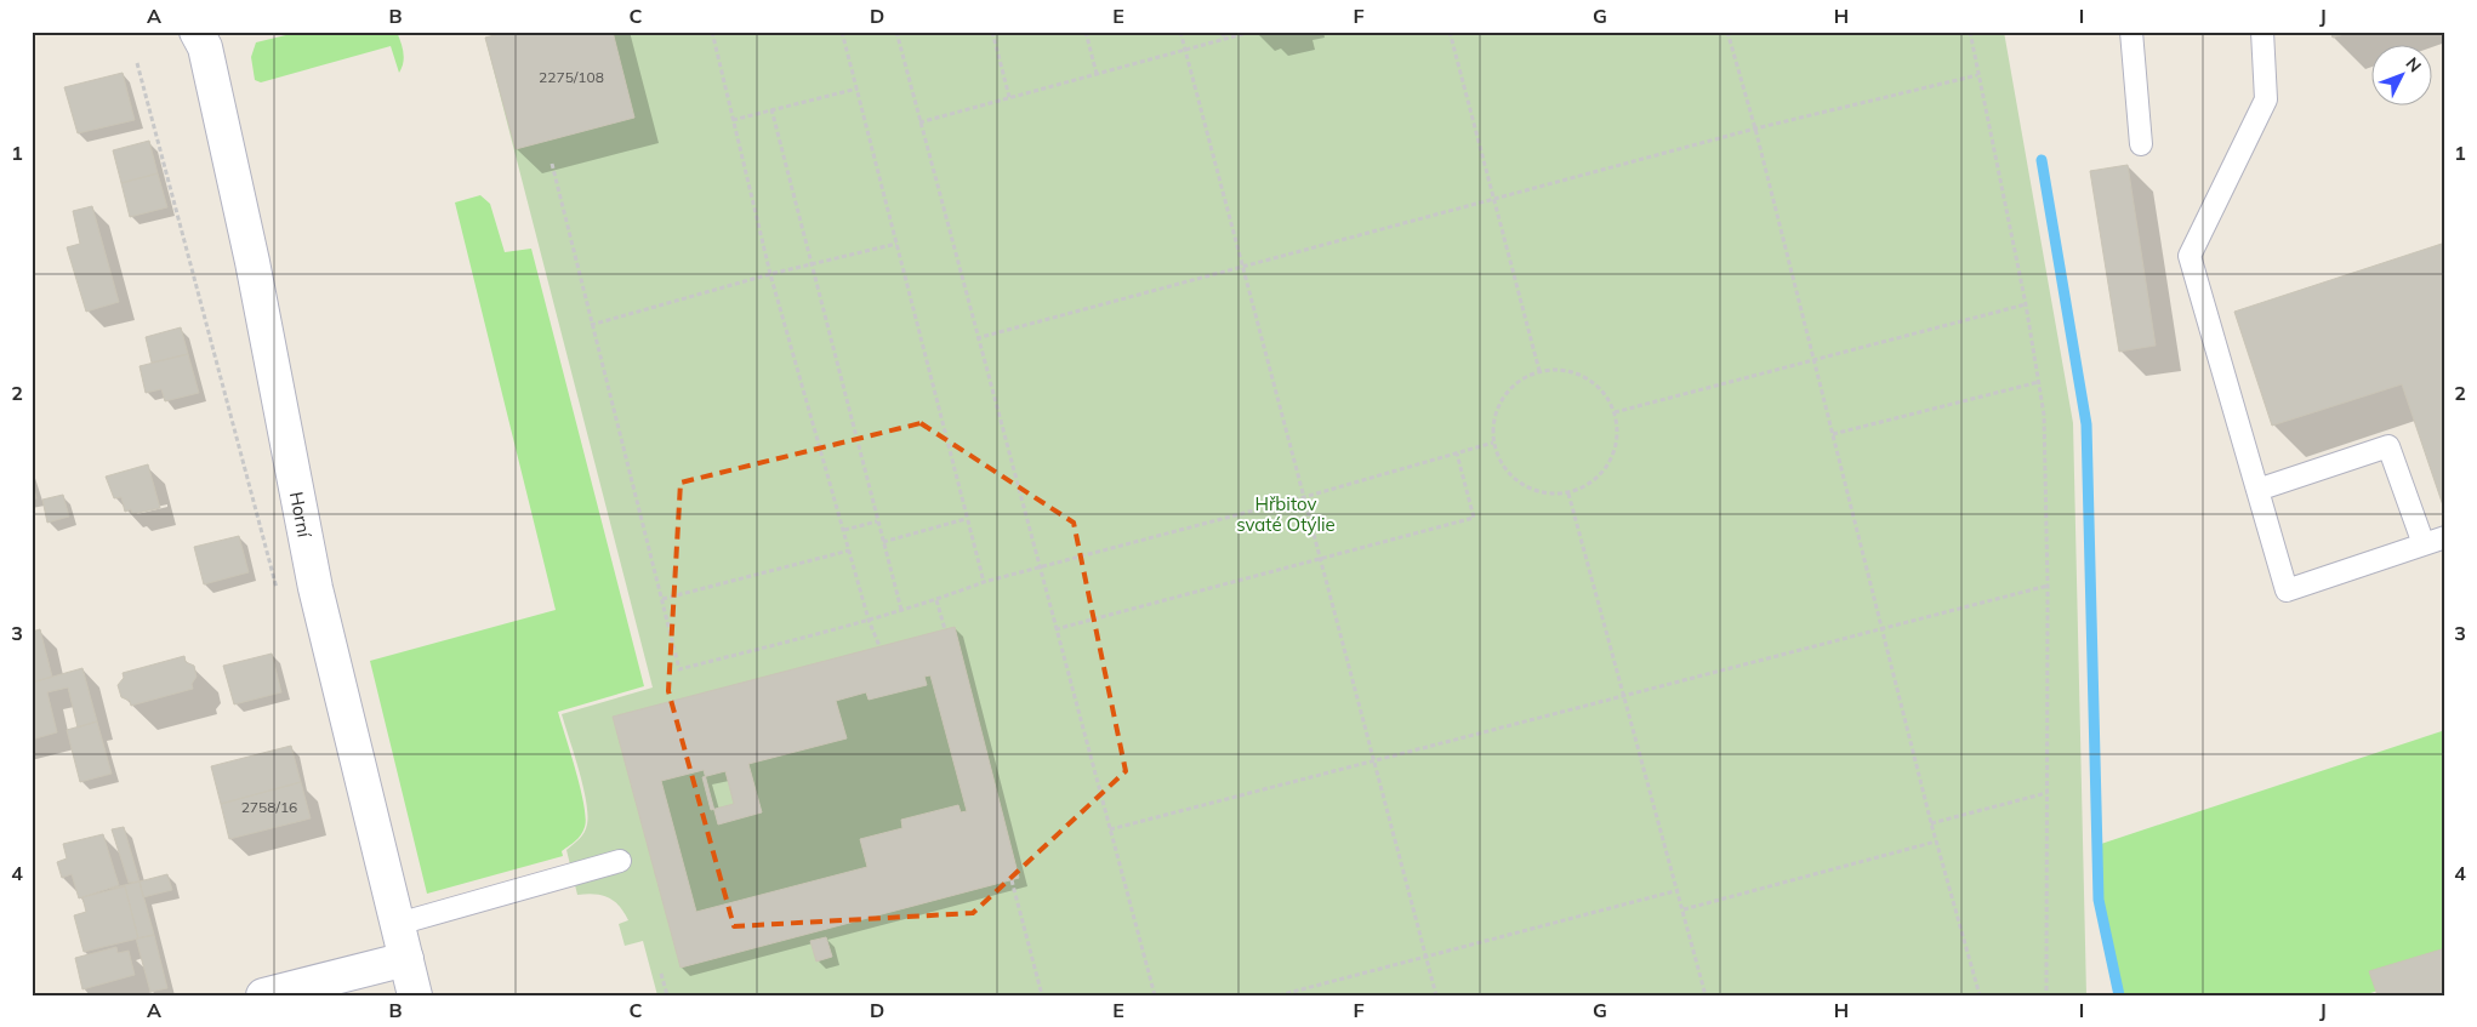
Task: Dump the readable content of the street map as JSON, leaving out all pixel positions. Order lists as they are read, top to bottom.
{
  "streets": {
    "street": ["Horní"]
  },
  "parks": ["Hřbitov svaté Otýlie"],
  "house_numbers": ["2275/108", "2758/16"],
  "north": "top right",
  "grid": {
    "columns": [
      "A",
      "B",
      "C",
      "D",
      "E",
      "F",
      "G",
      "H",
      "I",
      "J"
    ],
    "rows": [
      "1",
      "2",
      "3",
      "4"
    ]
  }
}
